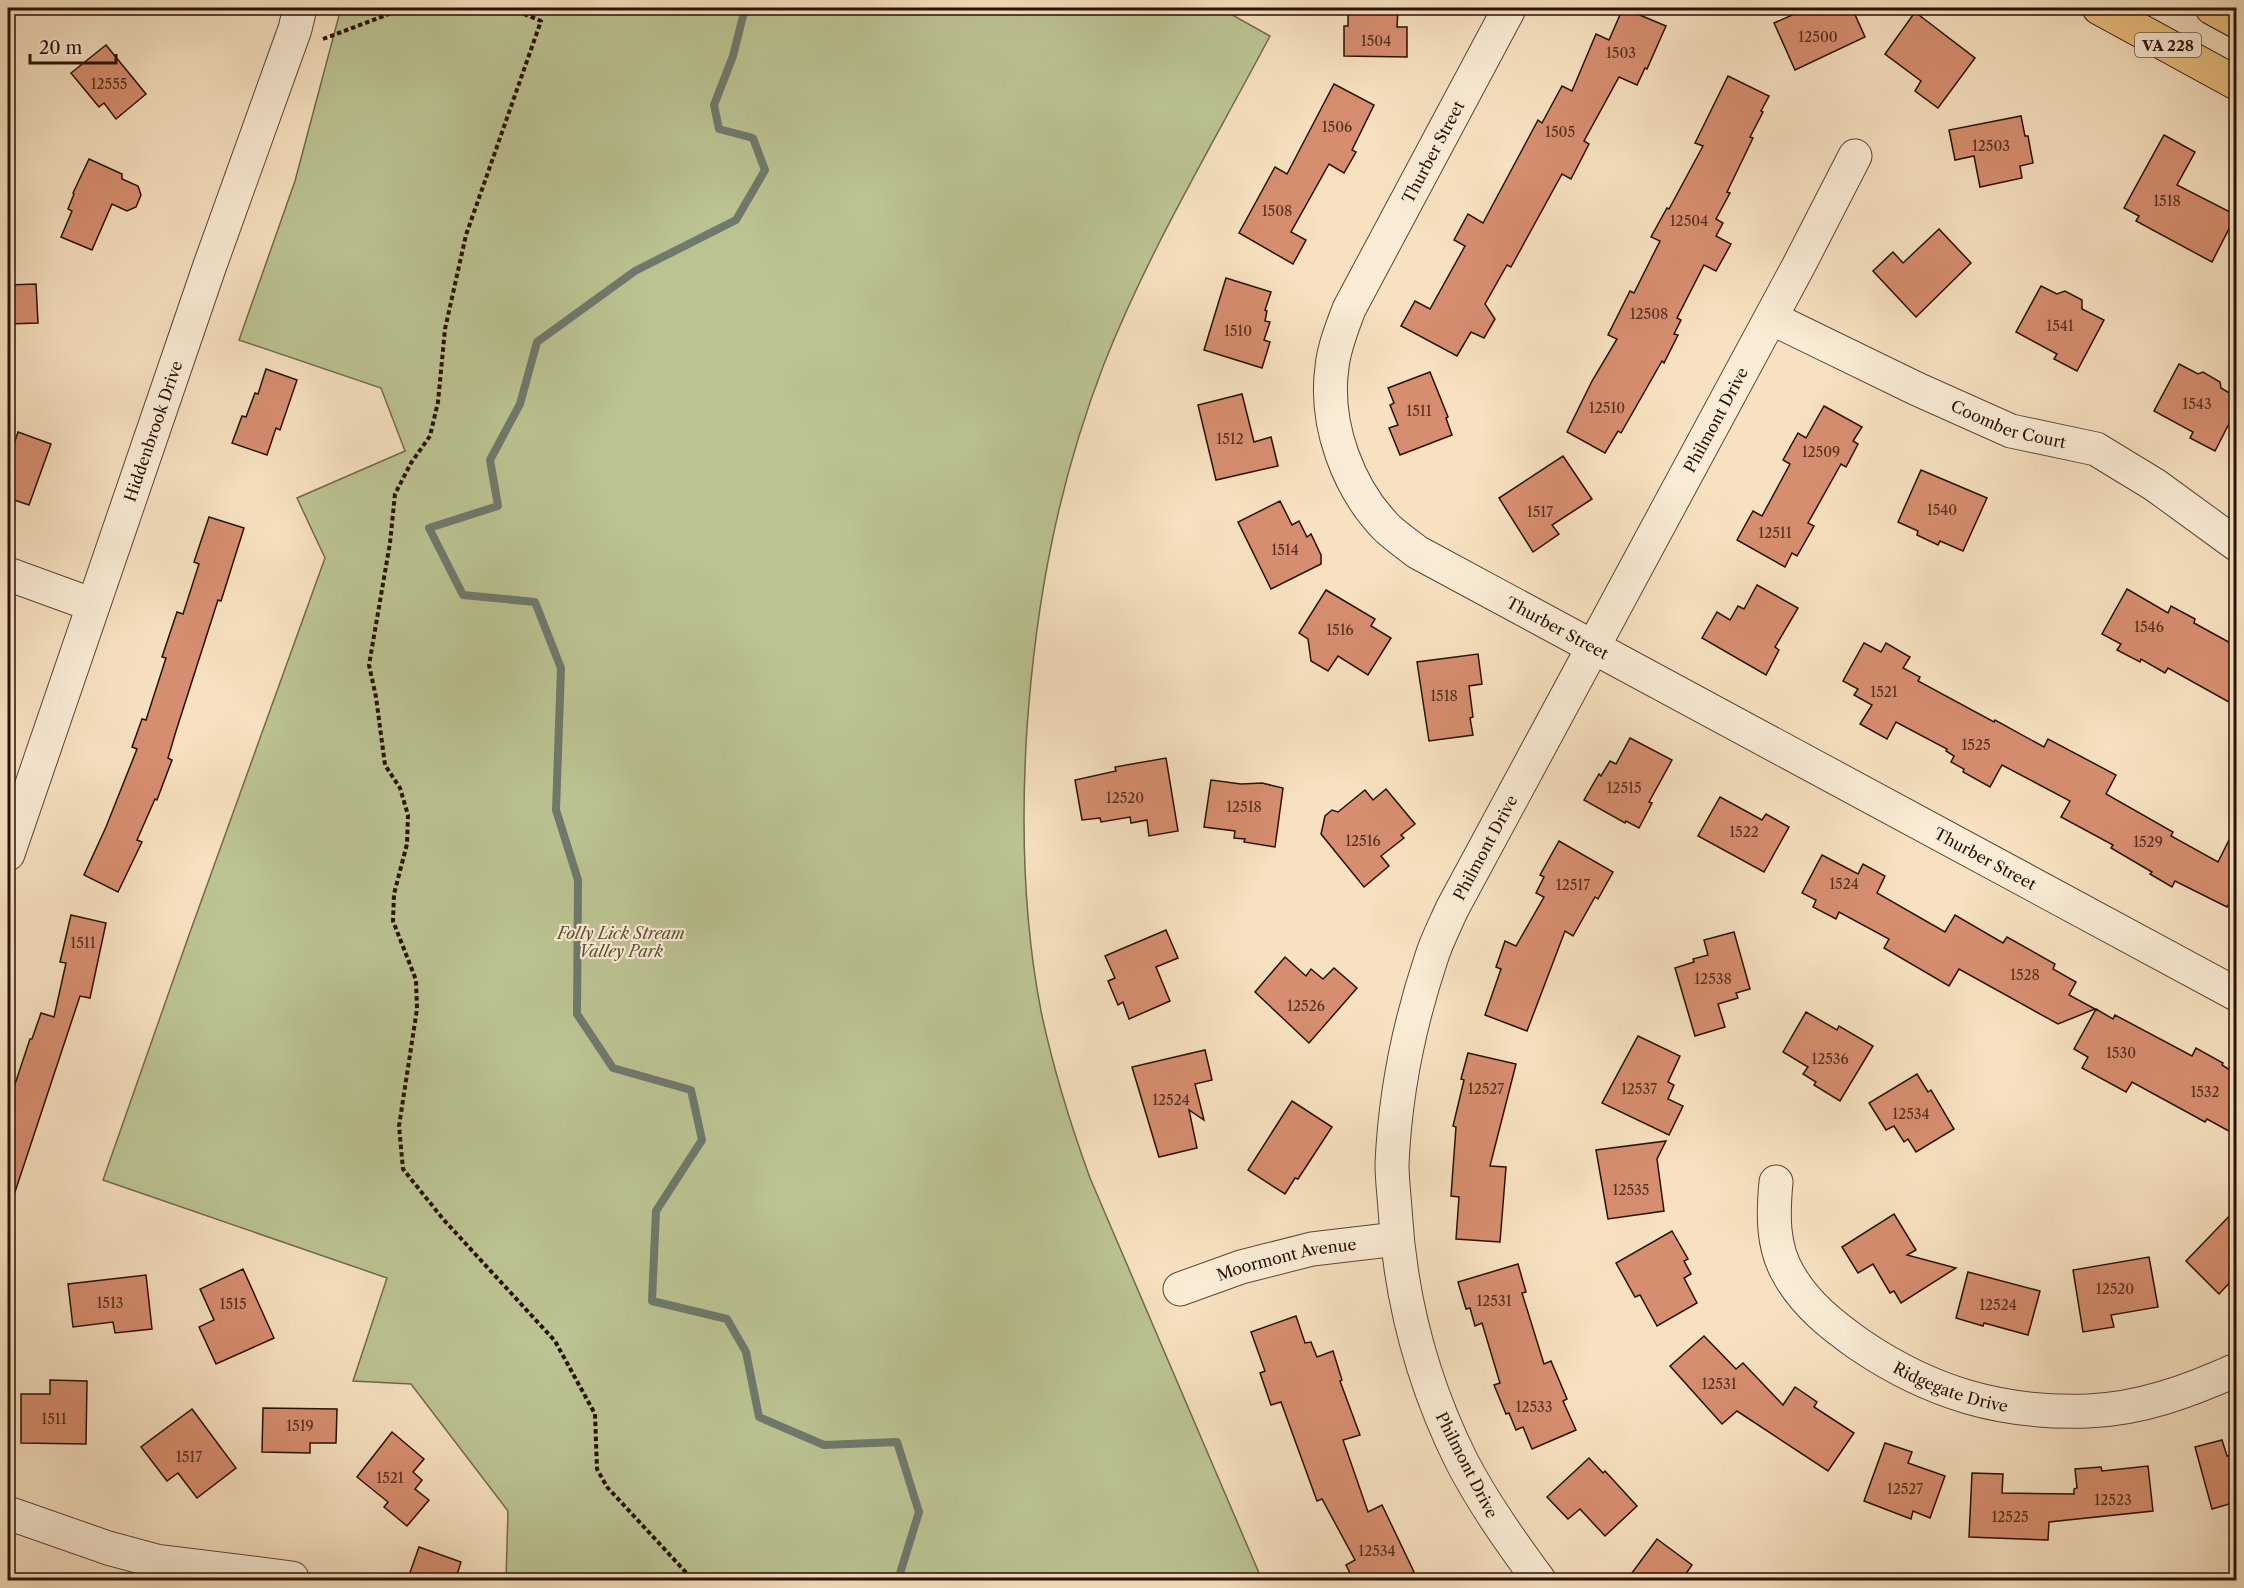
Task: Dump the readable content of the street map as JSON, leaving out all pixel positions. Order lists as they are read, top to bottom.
{
  "streets": {
    "main road": ["VA 228"],
    "street": [
      "Thurber Street",
      "Philmont Drive",
      "Coomber Court",
      "Hiddenbrook Drive",
      "Moormont Avenue",
      "Ridgegate Drive"
    ]
  },
  "crossings": [
    ["Thurber Street", "Philmont Drive"],
    ["Philmont Drive", "Coomber Court"],
    ["Philmont Drive", "Moormont Avenue"]
  ],
  "parks": ["Folly Lick Stream Valley Park"],
  "house_numbers": [
    "12500",
    "1504",
    "1503",
    "12555",
    "1506",
    "1505",
    "12503",
    "1518",
    "1508",
    "12504",
    "12508",
    "1541",
    "1510",
    "1543",
    "12510",
    "1511",
    "1512",
    "12509",
    "1540",
    "1517",
    "12511",
    "1514",
    "1546",
    "1516",
    "1521",
    "1518",
    "1525",
    "12515",
    "12520",
    "12518",
    "1522",
    "12516",
    "1529",
    "1524",
    "12517",
    "1511",
    "1528",
    "12538",
    "12526",
    "1530",
    "12536",
    "12527",
    "12537",
    "1532",
    "12524",
    "12534",
    "12535",
    "12520",
    "12531",
    "1513",
    "1515",
    "12524",
    "12531",
    "12533",
    "1511",
    "1519",
    "1517",
    "1521",
    "12527",
    "12523",
    "12525",
    "12534"
  ],
  "scale_bar": "20 m"
}
